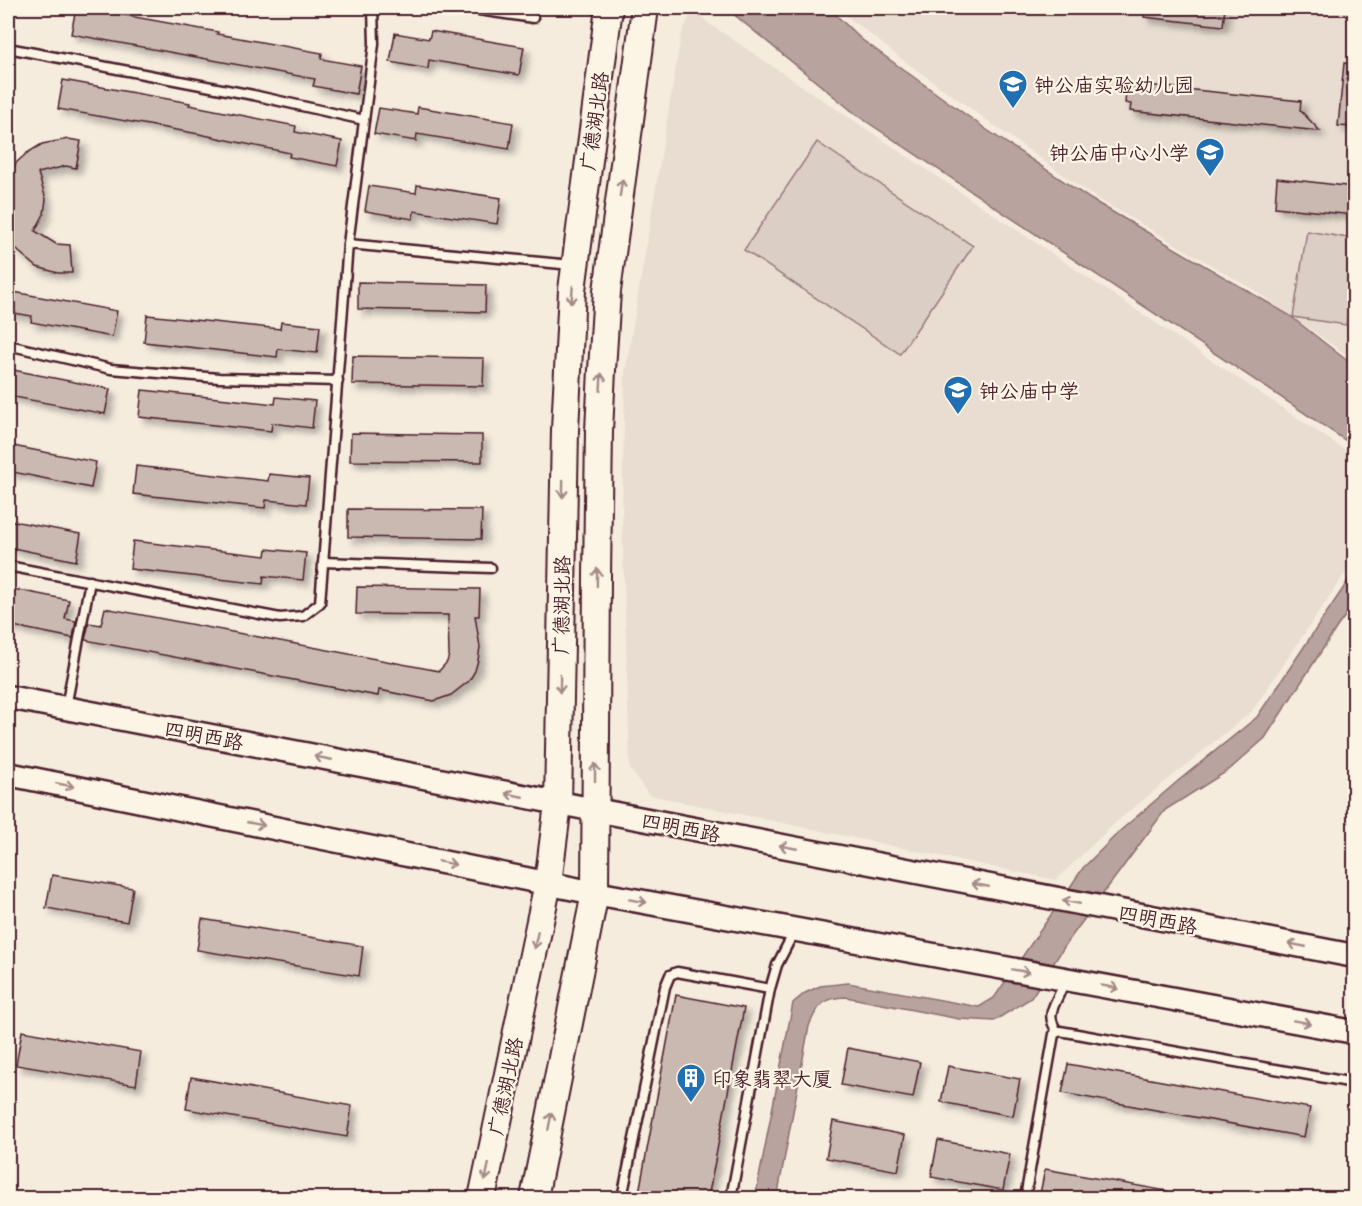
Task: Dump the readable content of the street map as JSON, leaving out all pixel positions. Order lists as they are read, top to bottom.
{
  "streets": {
    "main road": ["广德湖北路", "四明西路"]
  },
  "crossings": [
    ["广德湖北路", "四明西路"]
  ],
  "places": {
    "school or university": ["钟公庙实验幼儿园", "钟公庙中心小学", "钟公庙中学"],
    "building": ["印象翡翠大厦"]
  }
}
